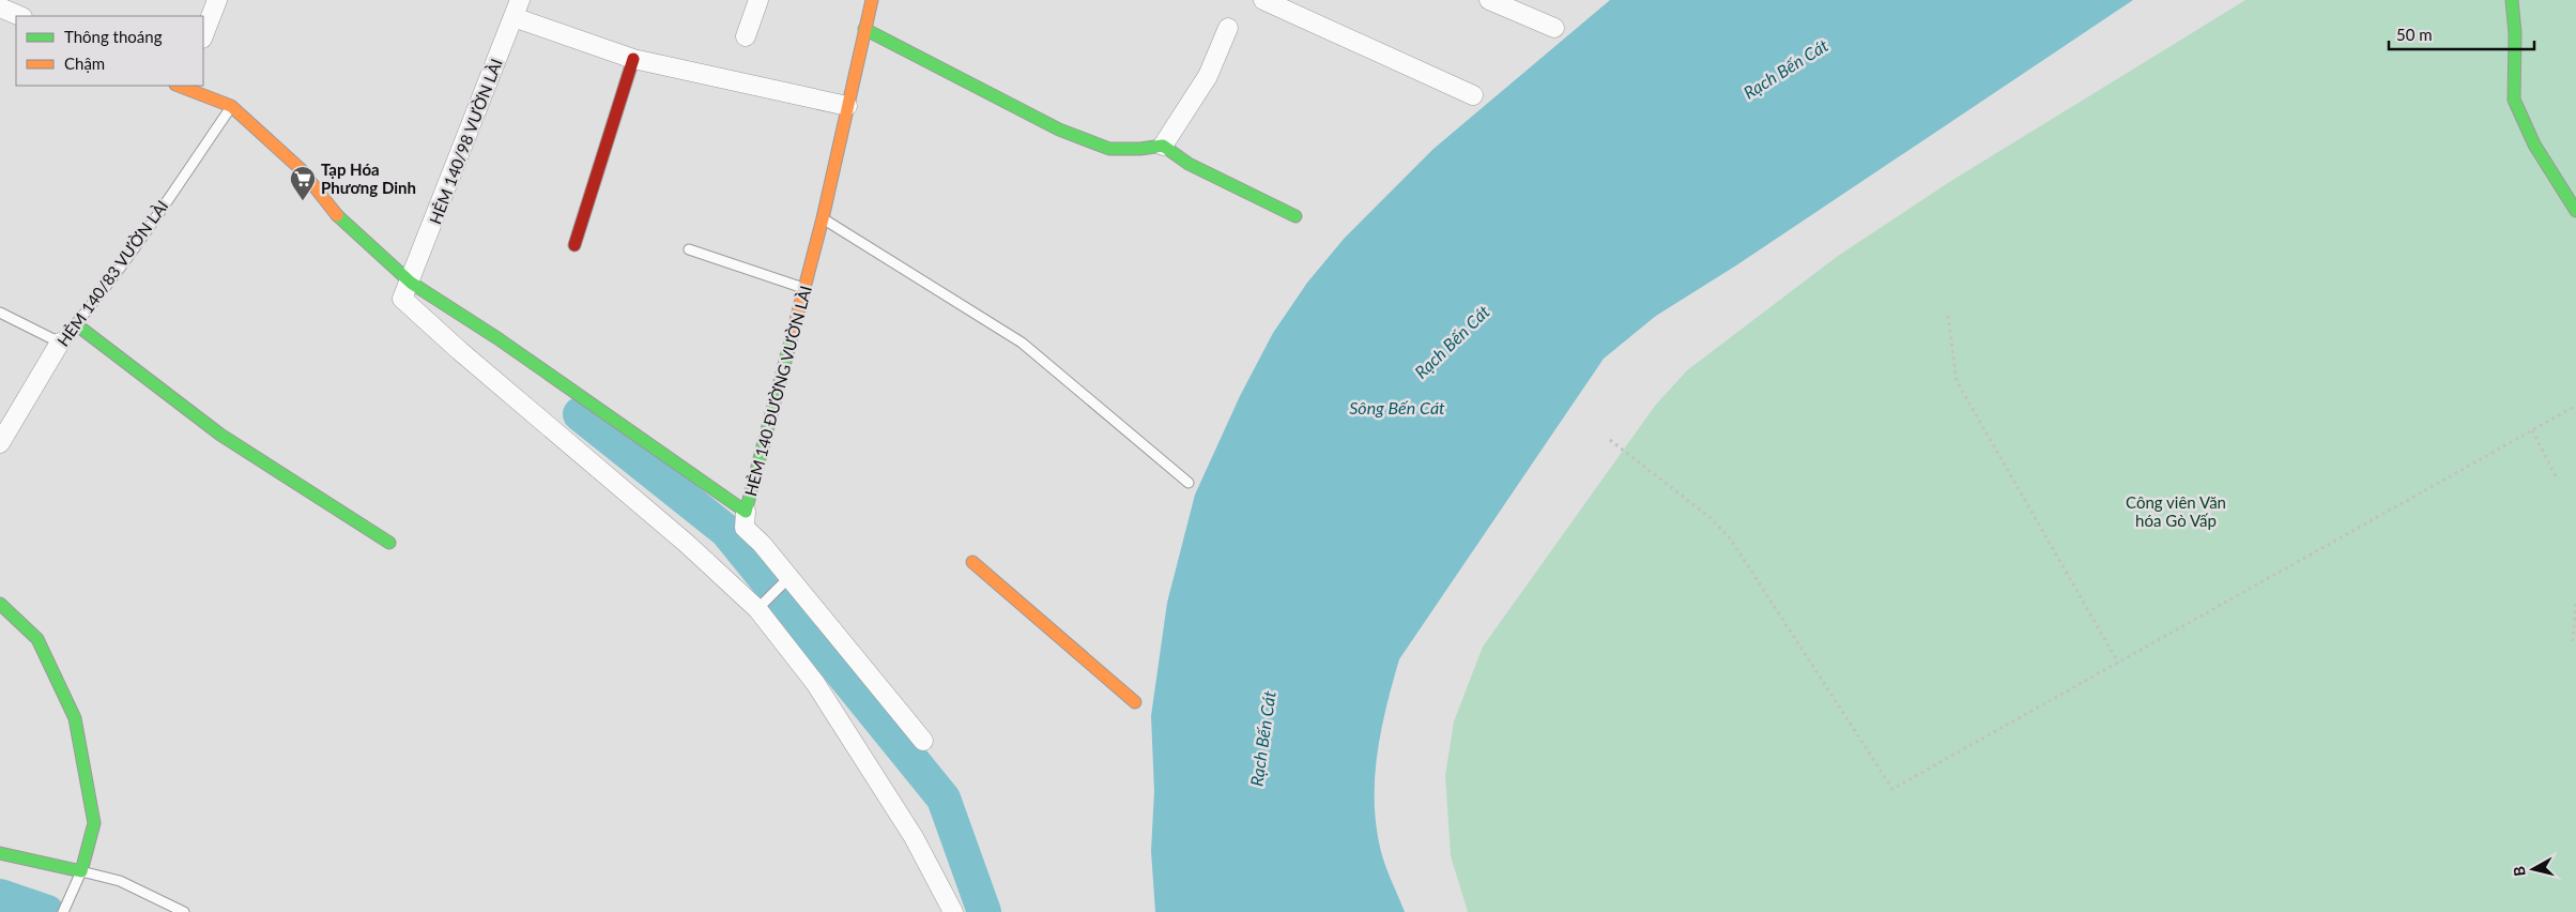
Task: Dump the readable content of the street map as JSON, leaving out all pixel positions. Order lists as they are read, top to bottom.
{
  "streets": {
    "street": ["HẺM 140/98 VƯỜN LÀI", "HẺM 140/83 VƯỜN LÀI", "HẺM 140 ĐƯỜNG VƯỜN LÀI"]
  },
  "crossings": [
    ["HẺM 140/98 VƯỜN LÀI", "HẺM 140 ĐƯỜNG VƯỜN LÀI"],
    ["HẺM 140/83 VƯỜN LÀI", "HẺM 140 ĐƯỜNG VƯỜN LÀI"]
  ],
  "water": ["Rạch Bến Cát", "Sông Bến Cát"],
  "parks": ["Công viên Văn hóa Gò Vấp"],
  "places": {
    "supermarket": ["Tạp Hóa Phương Dinh"]
  },
  "legend": ["Thông thoáng", "Chậm"],
  "scale_bar": "50 m",
  "north": "left"
}
